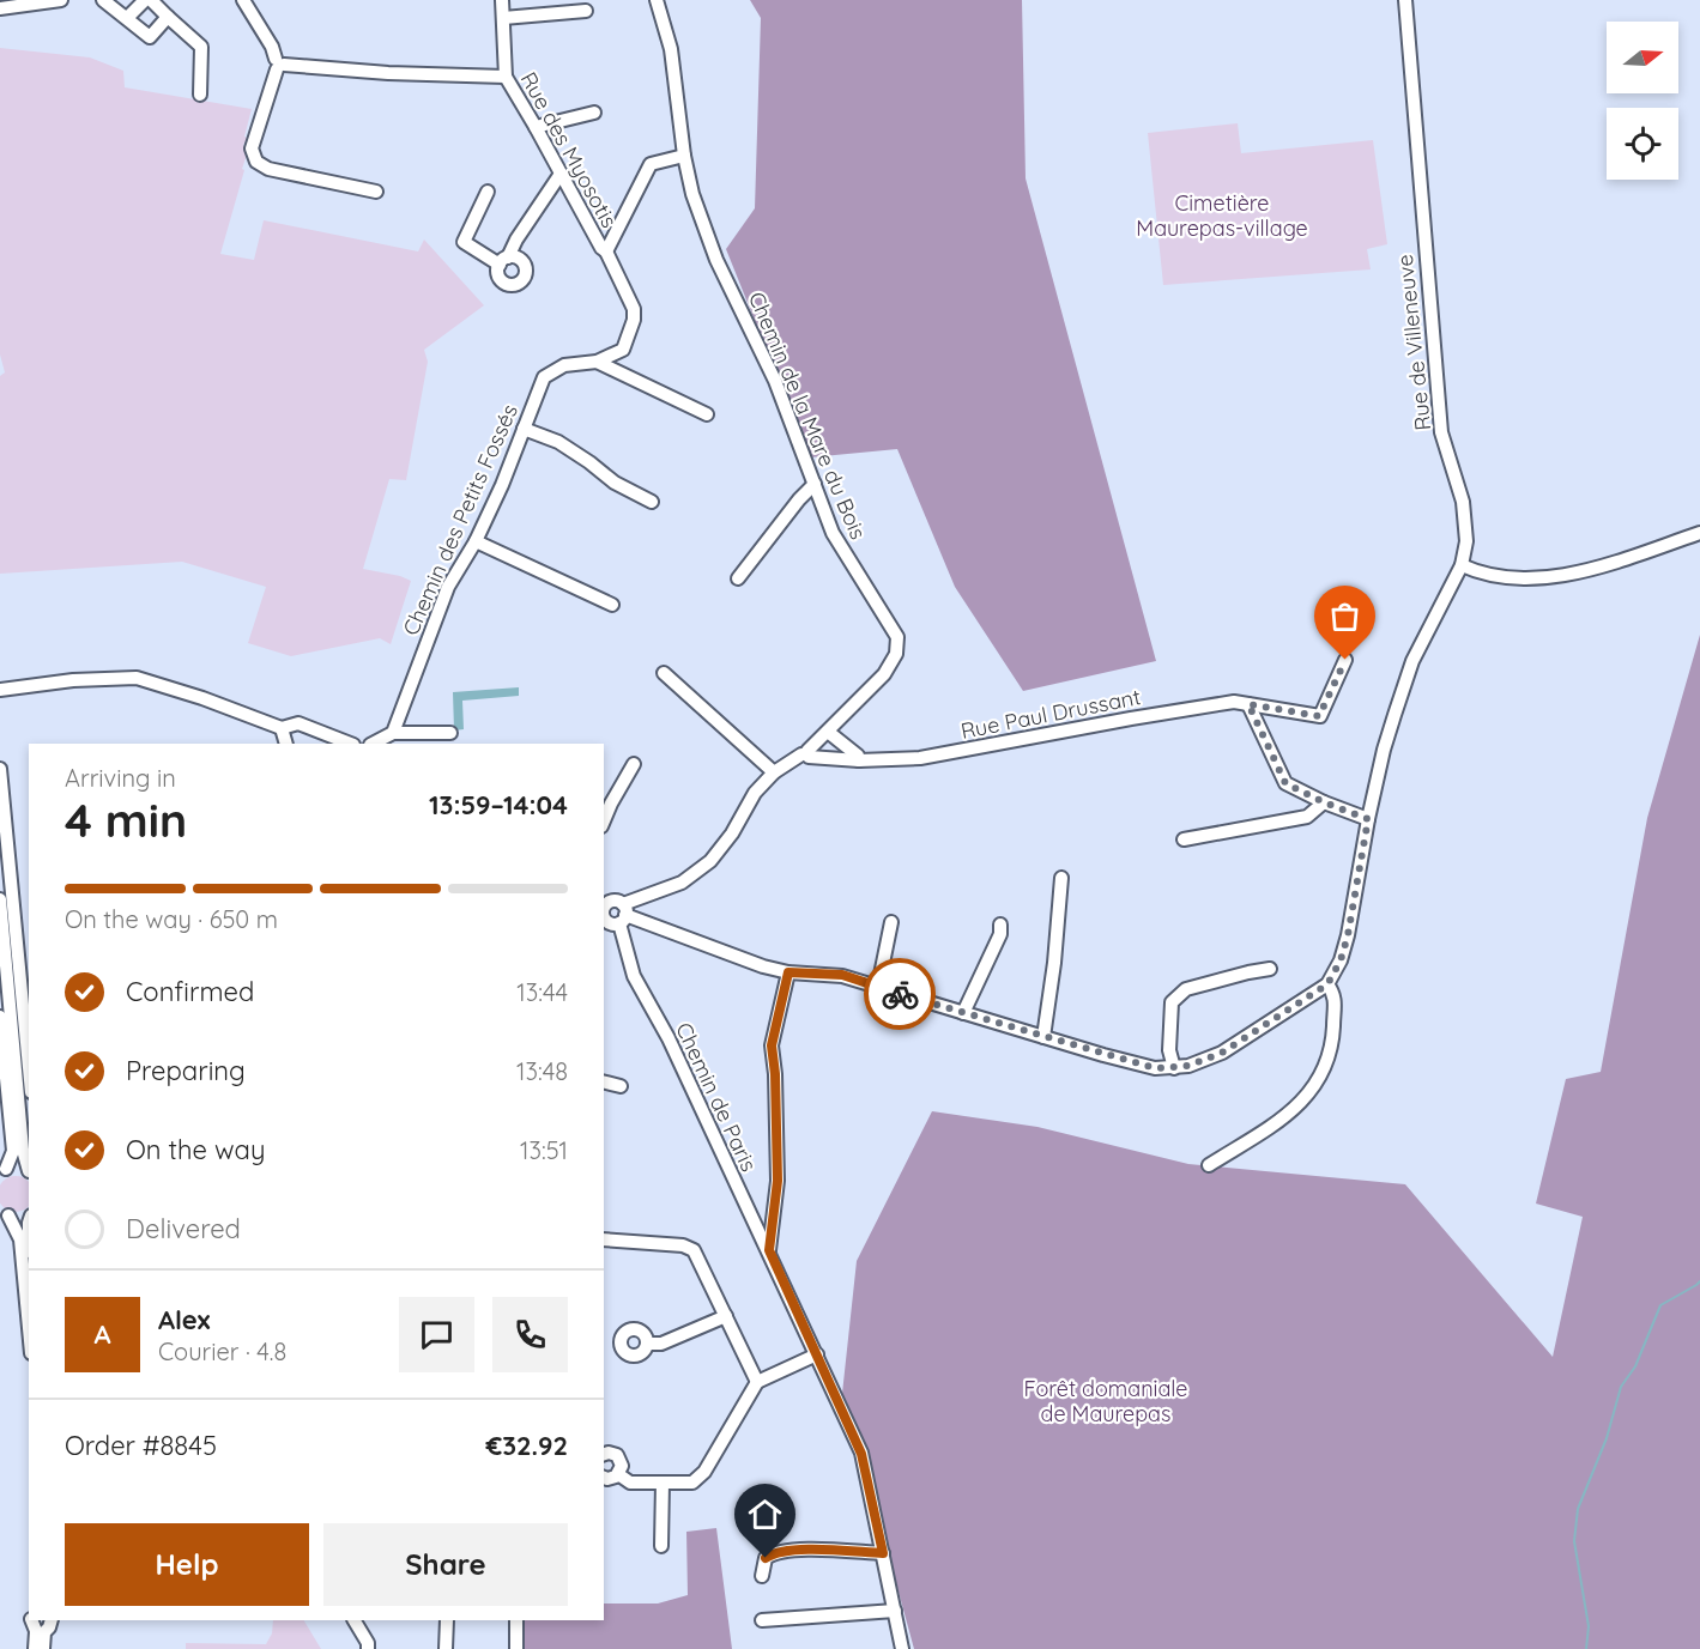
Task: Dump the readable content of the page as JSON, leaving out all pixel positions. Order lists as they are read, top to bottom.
{
  "streets": {
    "street": [
      "Rue des Myosotis",
      "Rue de Villeneuve",
      "Chemin de la Mare du Bois",
      "Chemin des Petits Fossés",
      "Rue Paul Drussant",
      "Chemin de Paris"
    ]
  },
  "crossings": [
    ["Rue des Myosotis", "Chemin des Petits Fossés"]
  ],
  "parks": ["Cimetière Maurepas-village", "Forêt domaniale de Maurepas"],
  "north": "right",
  "page": {
    "heading": ["4 min", "Arriving in", "13:59–14:04"],
    "panel": [
      "Alex",
      "Courier · 4.8",
      "Order #8845",
      "€32.92"
    ],
    "bar": "On the way · 650 m",
    "list": [
      ["Confirmed", "13:44"],
      ["Preparing", "13:48"],
      ["On the way", "13:51"],
      "Delivered"
    ],
    "round": "A",
    "buttons": ["Help", "Share"]
  }
}
